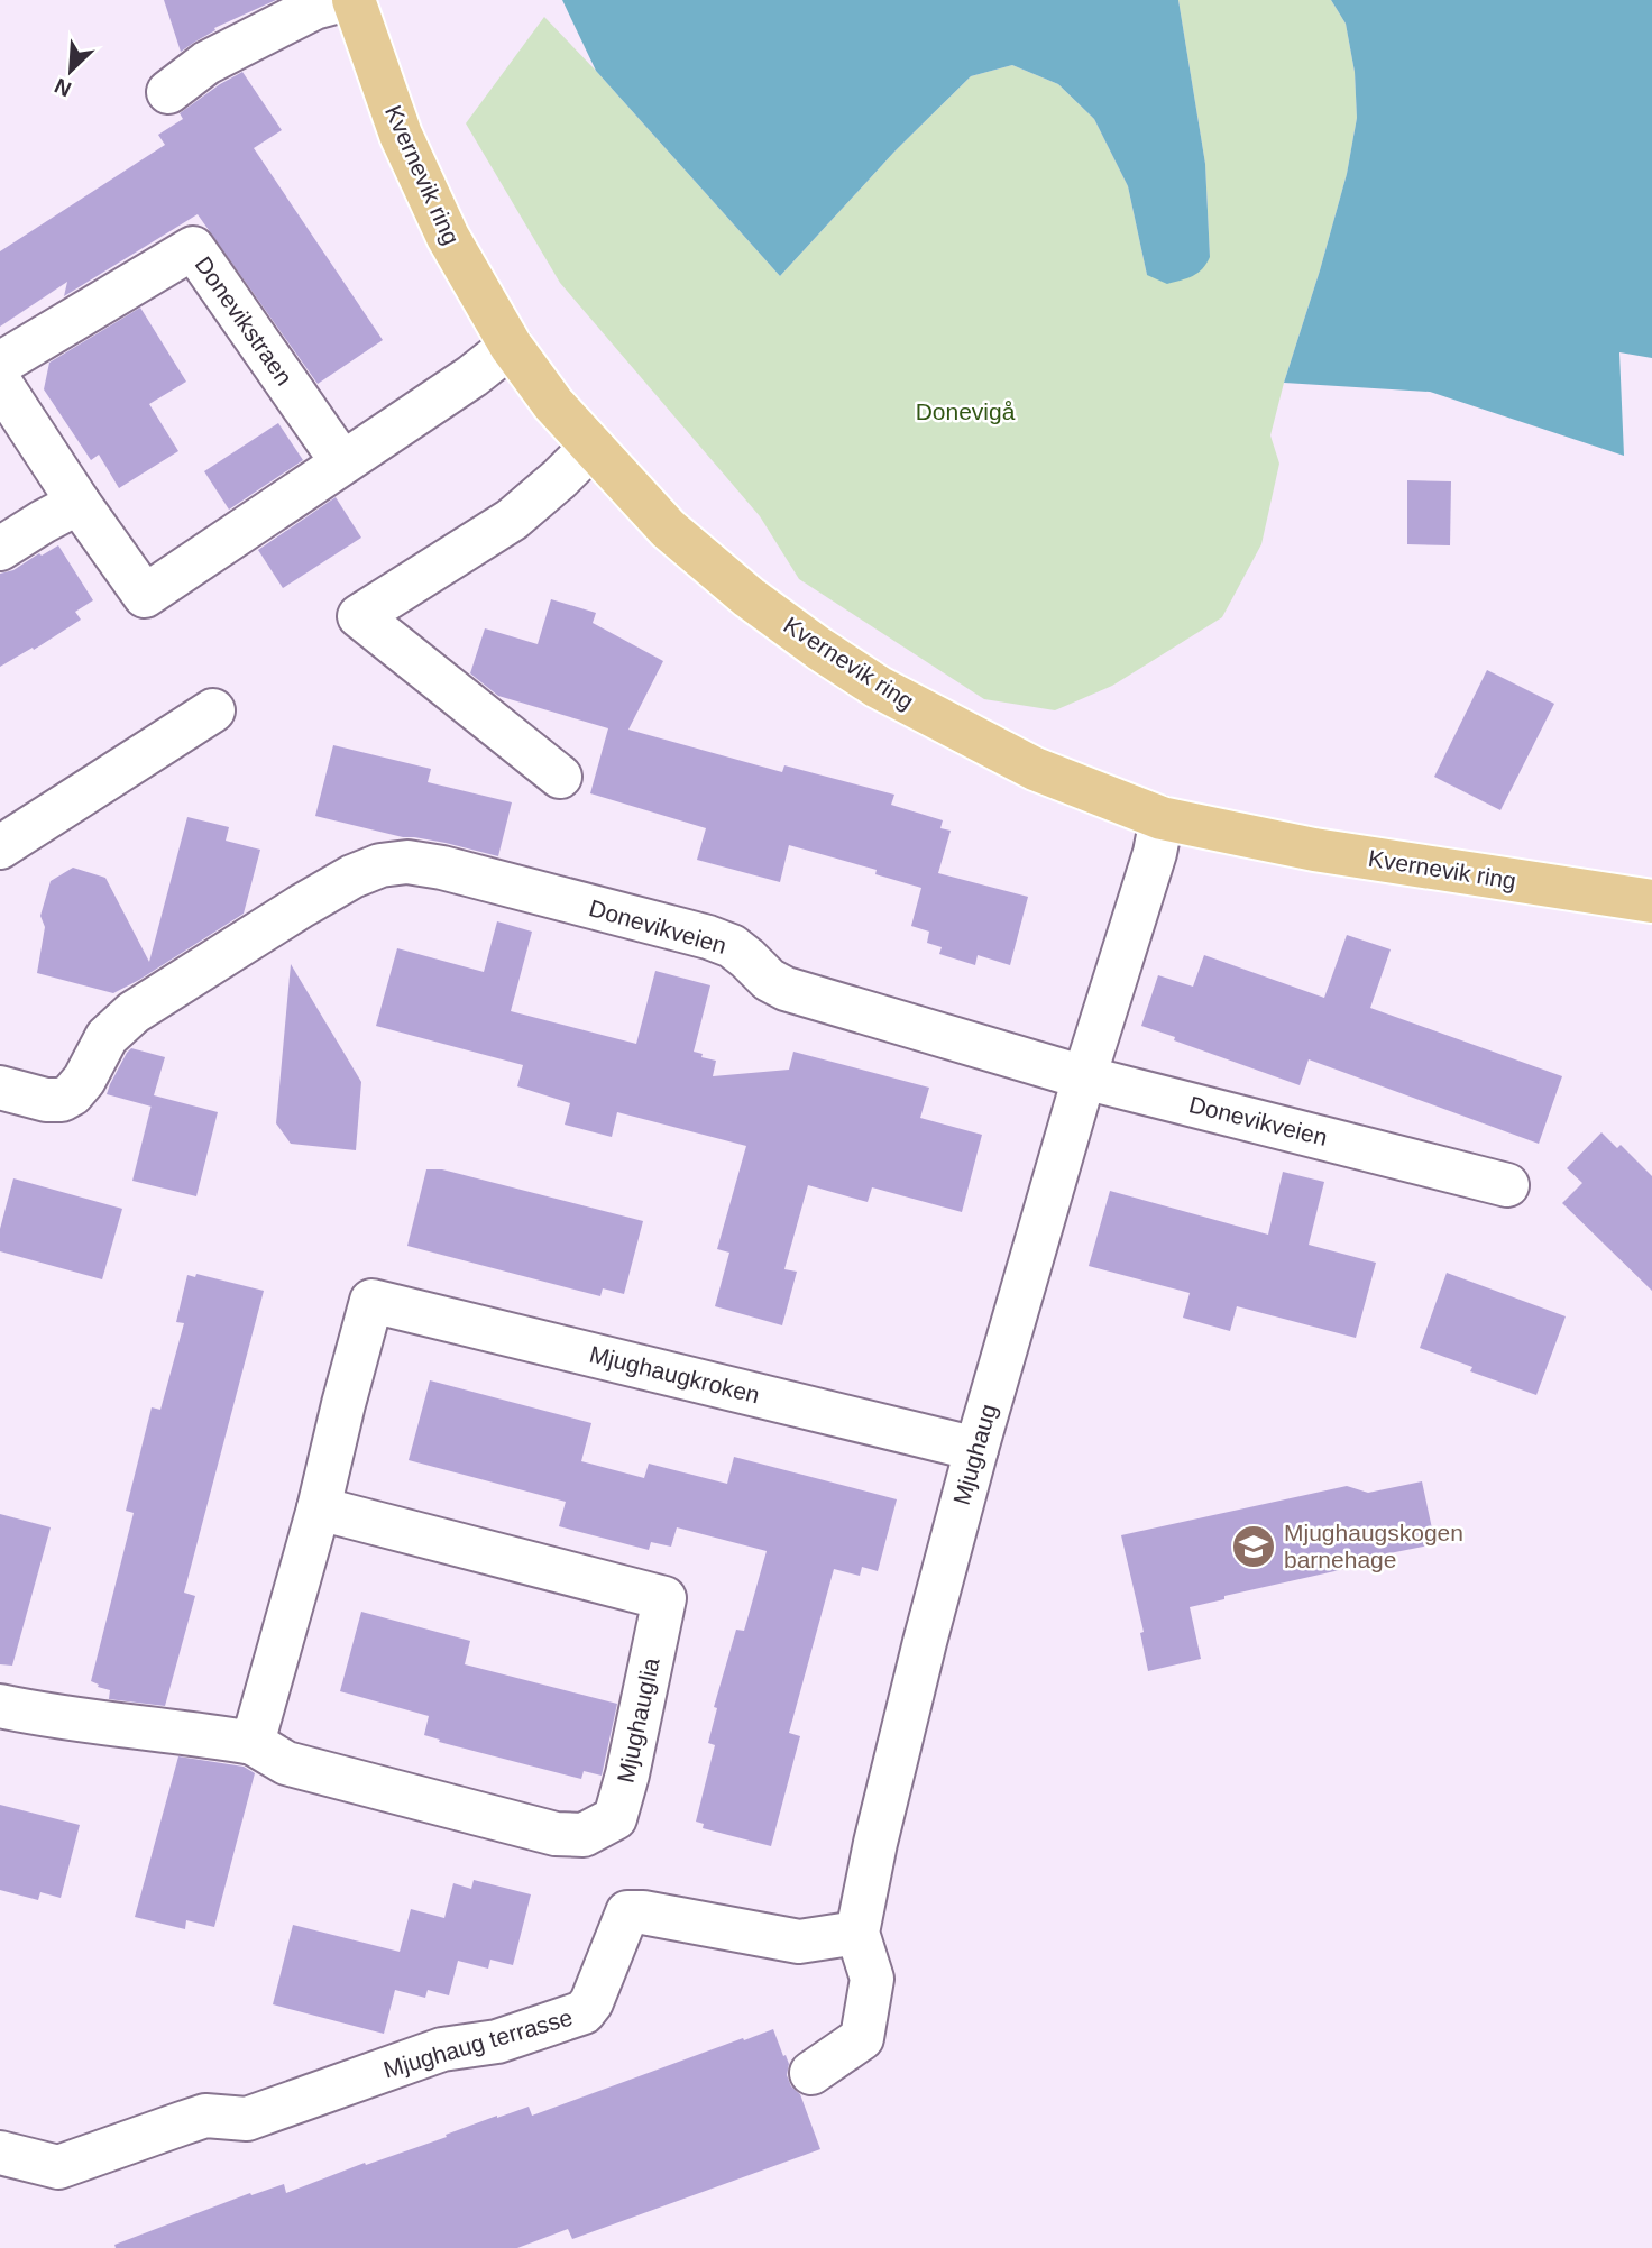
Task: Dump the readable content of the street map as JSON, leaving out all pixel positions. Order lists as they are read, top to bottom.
{
  "streets": {
    "main road": ["Kvernevik ring"],
    "street": [
      "Donevikstraen",
      "Donevikveien",
      "Mjughaugkroken",
      "Mjughaug",
      "Mjughauglia",
      "Mjughaug terrasse"
    ]
  },
  "crossings": [
    ["Kvernevik ring", "Mjughaug"],
    ["Donevikveien", "Mjughaug"],
    ["Mjughaugkroken", "Mjughaug"],
    ["Mjughaugkroken", "Mjughauglia"],
    ["Mjughaug", "Mjughaug terrasse"]
  ],
  "parks": ["Donevigå"],
  "places": {
    "school or university": ["Mjughaugskogen barnehage"]
  },
  "north": "bottom left"
}
